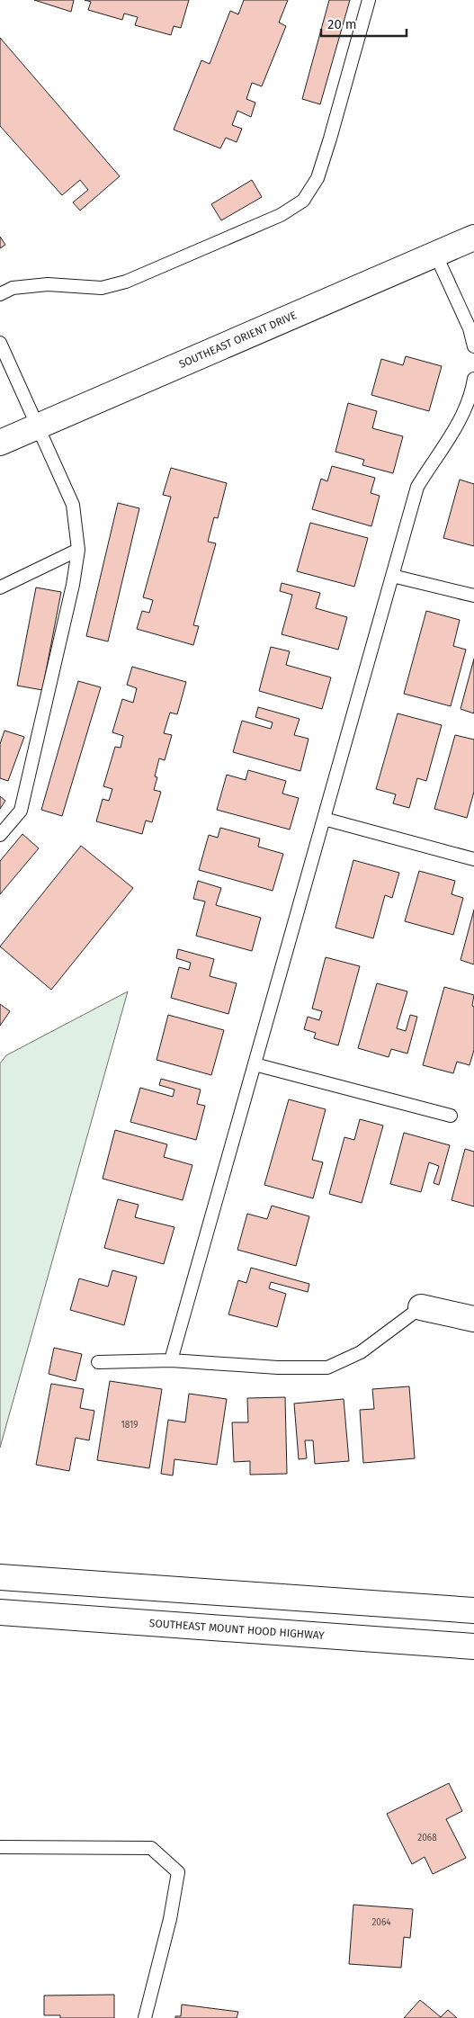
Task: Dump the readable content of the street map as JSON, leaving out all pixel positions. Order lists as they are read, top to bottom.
{
  "streets": {
    "main road": ["SOUTHEAST ORIENT DRIVE", "SOUTHEAST MOUNT HOOD HIGHWAY"]
  },
  "house_numbers": ["1819", "2068", "2064"],
  "scale_bar": "20 m"
}
